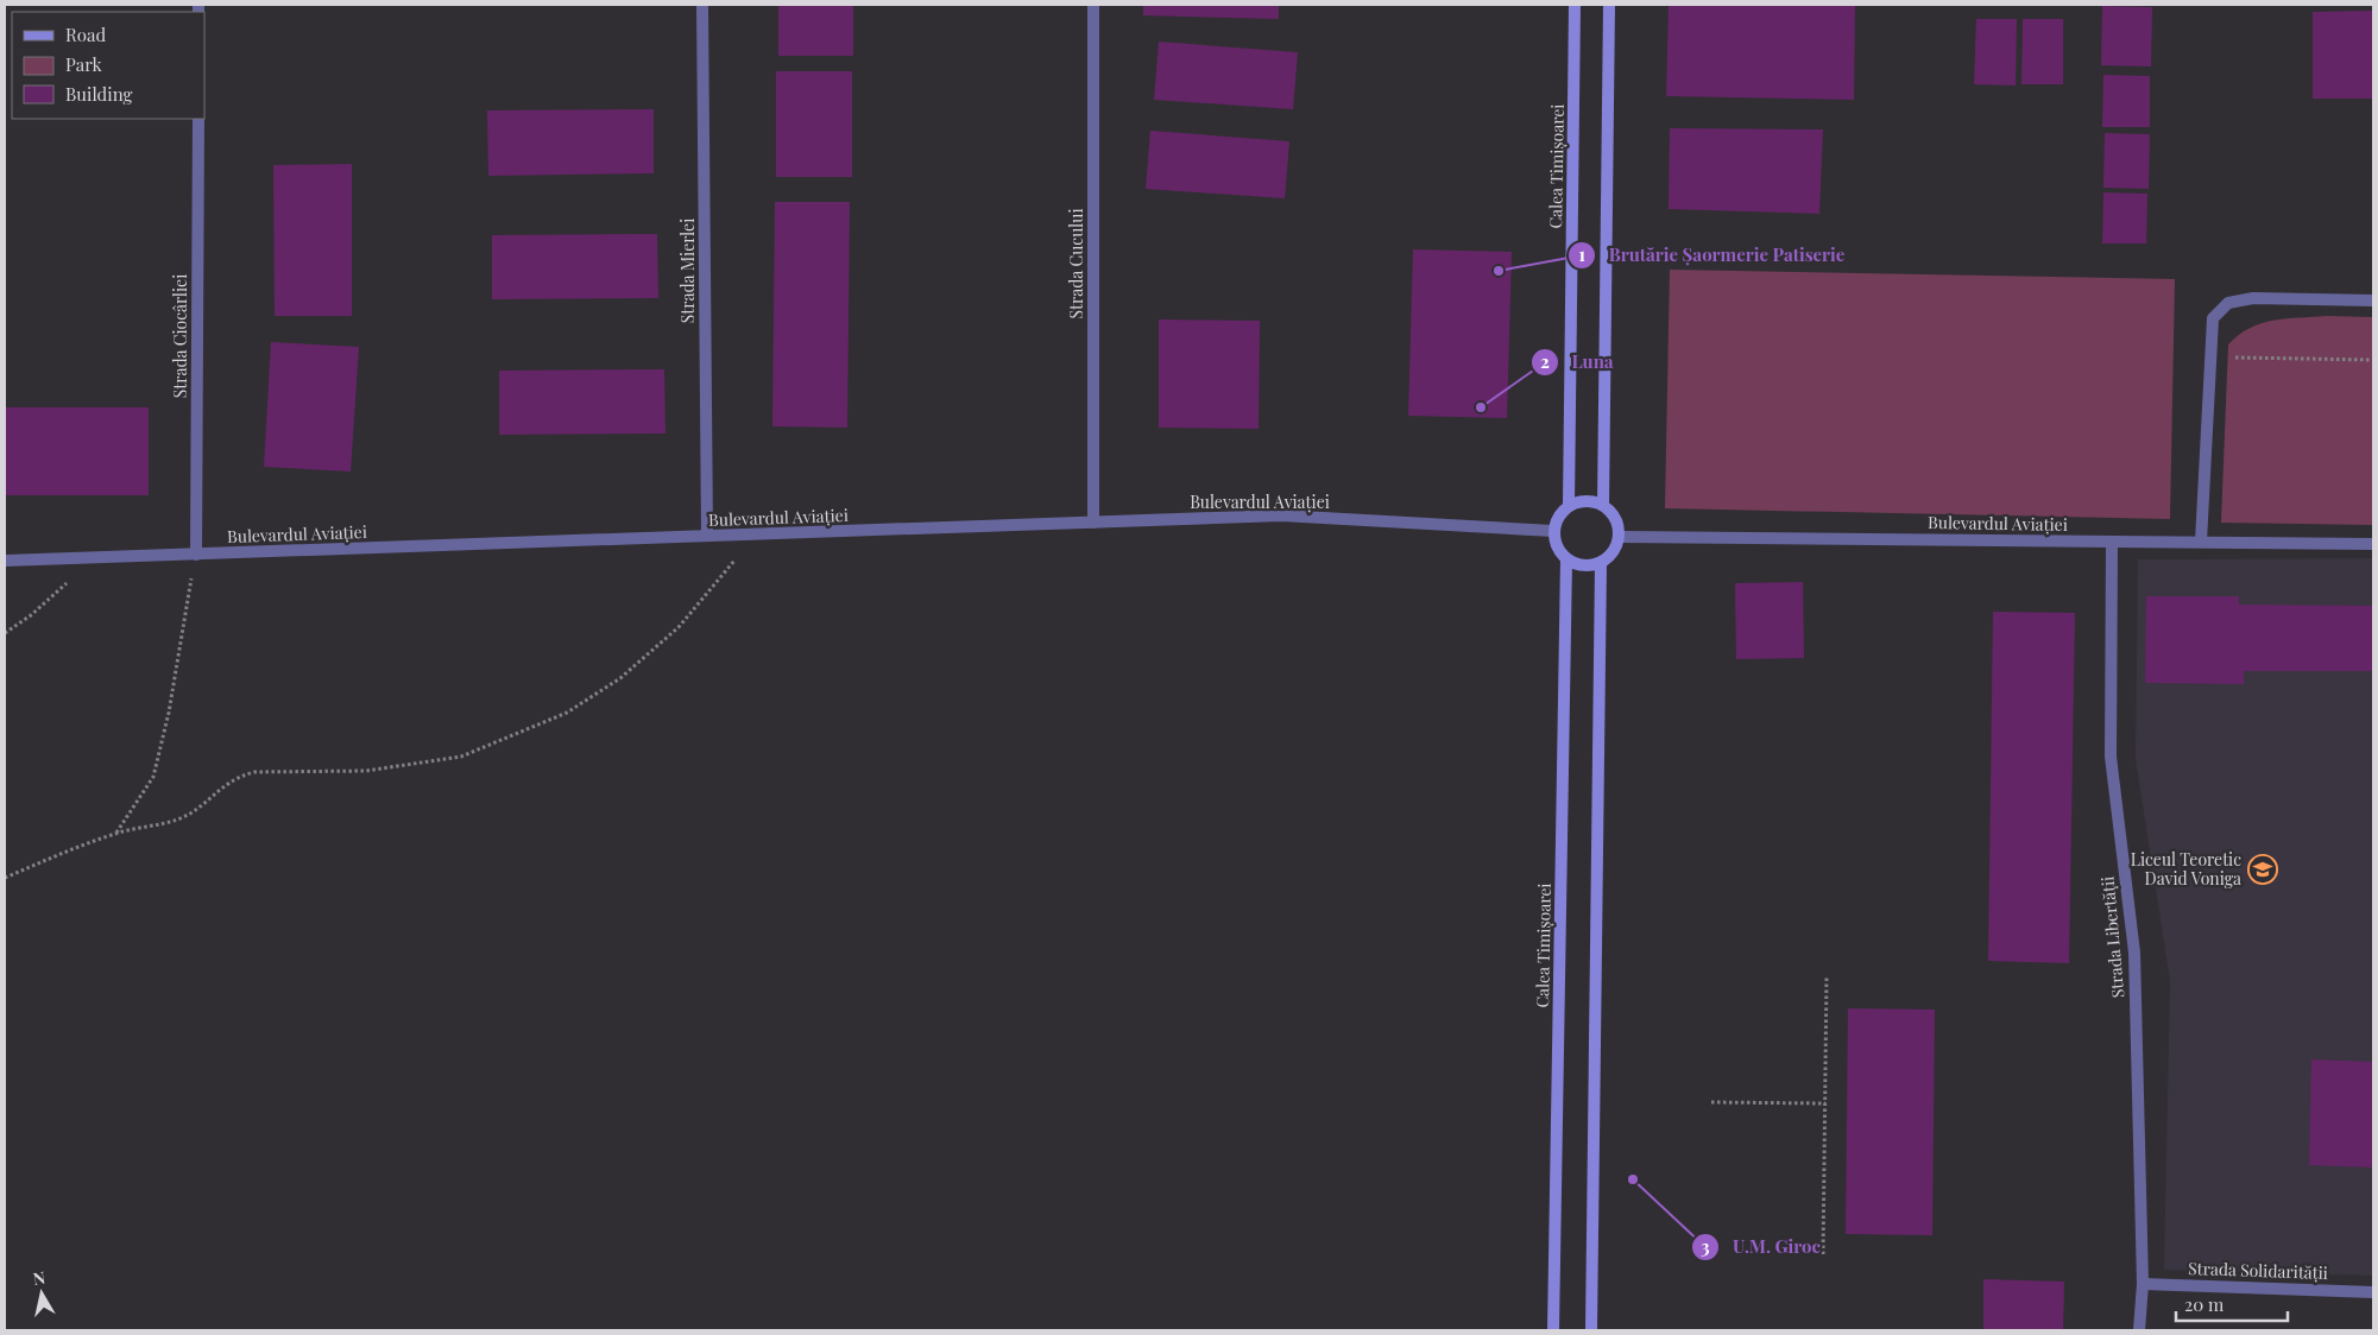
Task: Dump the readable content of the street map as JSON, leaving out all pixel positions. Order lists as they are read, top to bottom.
{
  "streets": {
    "main road": ["Calea Timișoarei"],
    "street": [
      "Strada Cucului",
      "Strada Mierlei",
      "Strada Ciocârliei",
      "Bulevardul Aviației",
      "Strada Libertății",
      "Strada Solidarității"
    ]
  },
  "crossings": [
    ["Calea Timișoarei", "Bulevardul Aviației"],
    ["Strada Cucului", "Bulevardul Aviației"],
    ["Strada Mierlei", "Bulevardul Aviației"],
    ["Strada Ciocârliei", "Bulevardul Aviației"],
    ["Bulevardul Aviației", "Strada Libertății"],
    ["Strada Libertății", "Strada Solidarității"]
  ],
  "places": {
    "other": ["Brutărie Șaormerie Patiserie", "Luna", "U.M. Giroc"],
    "school or university": ["Liceul Teoretic David Voniga"]
  },
  "legend": ["Road", "Park", "Building"],
  "scale_bar": "20 m",
  "north": "top"
}
